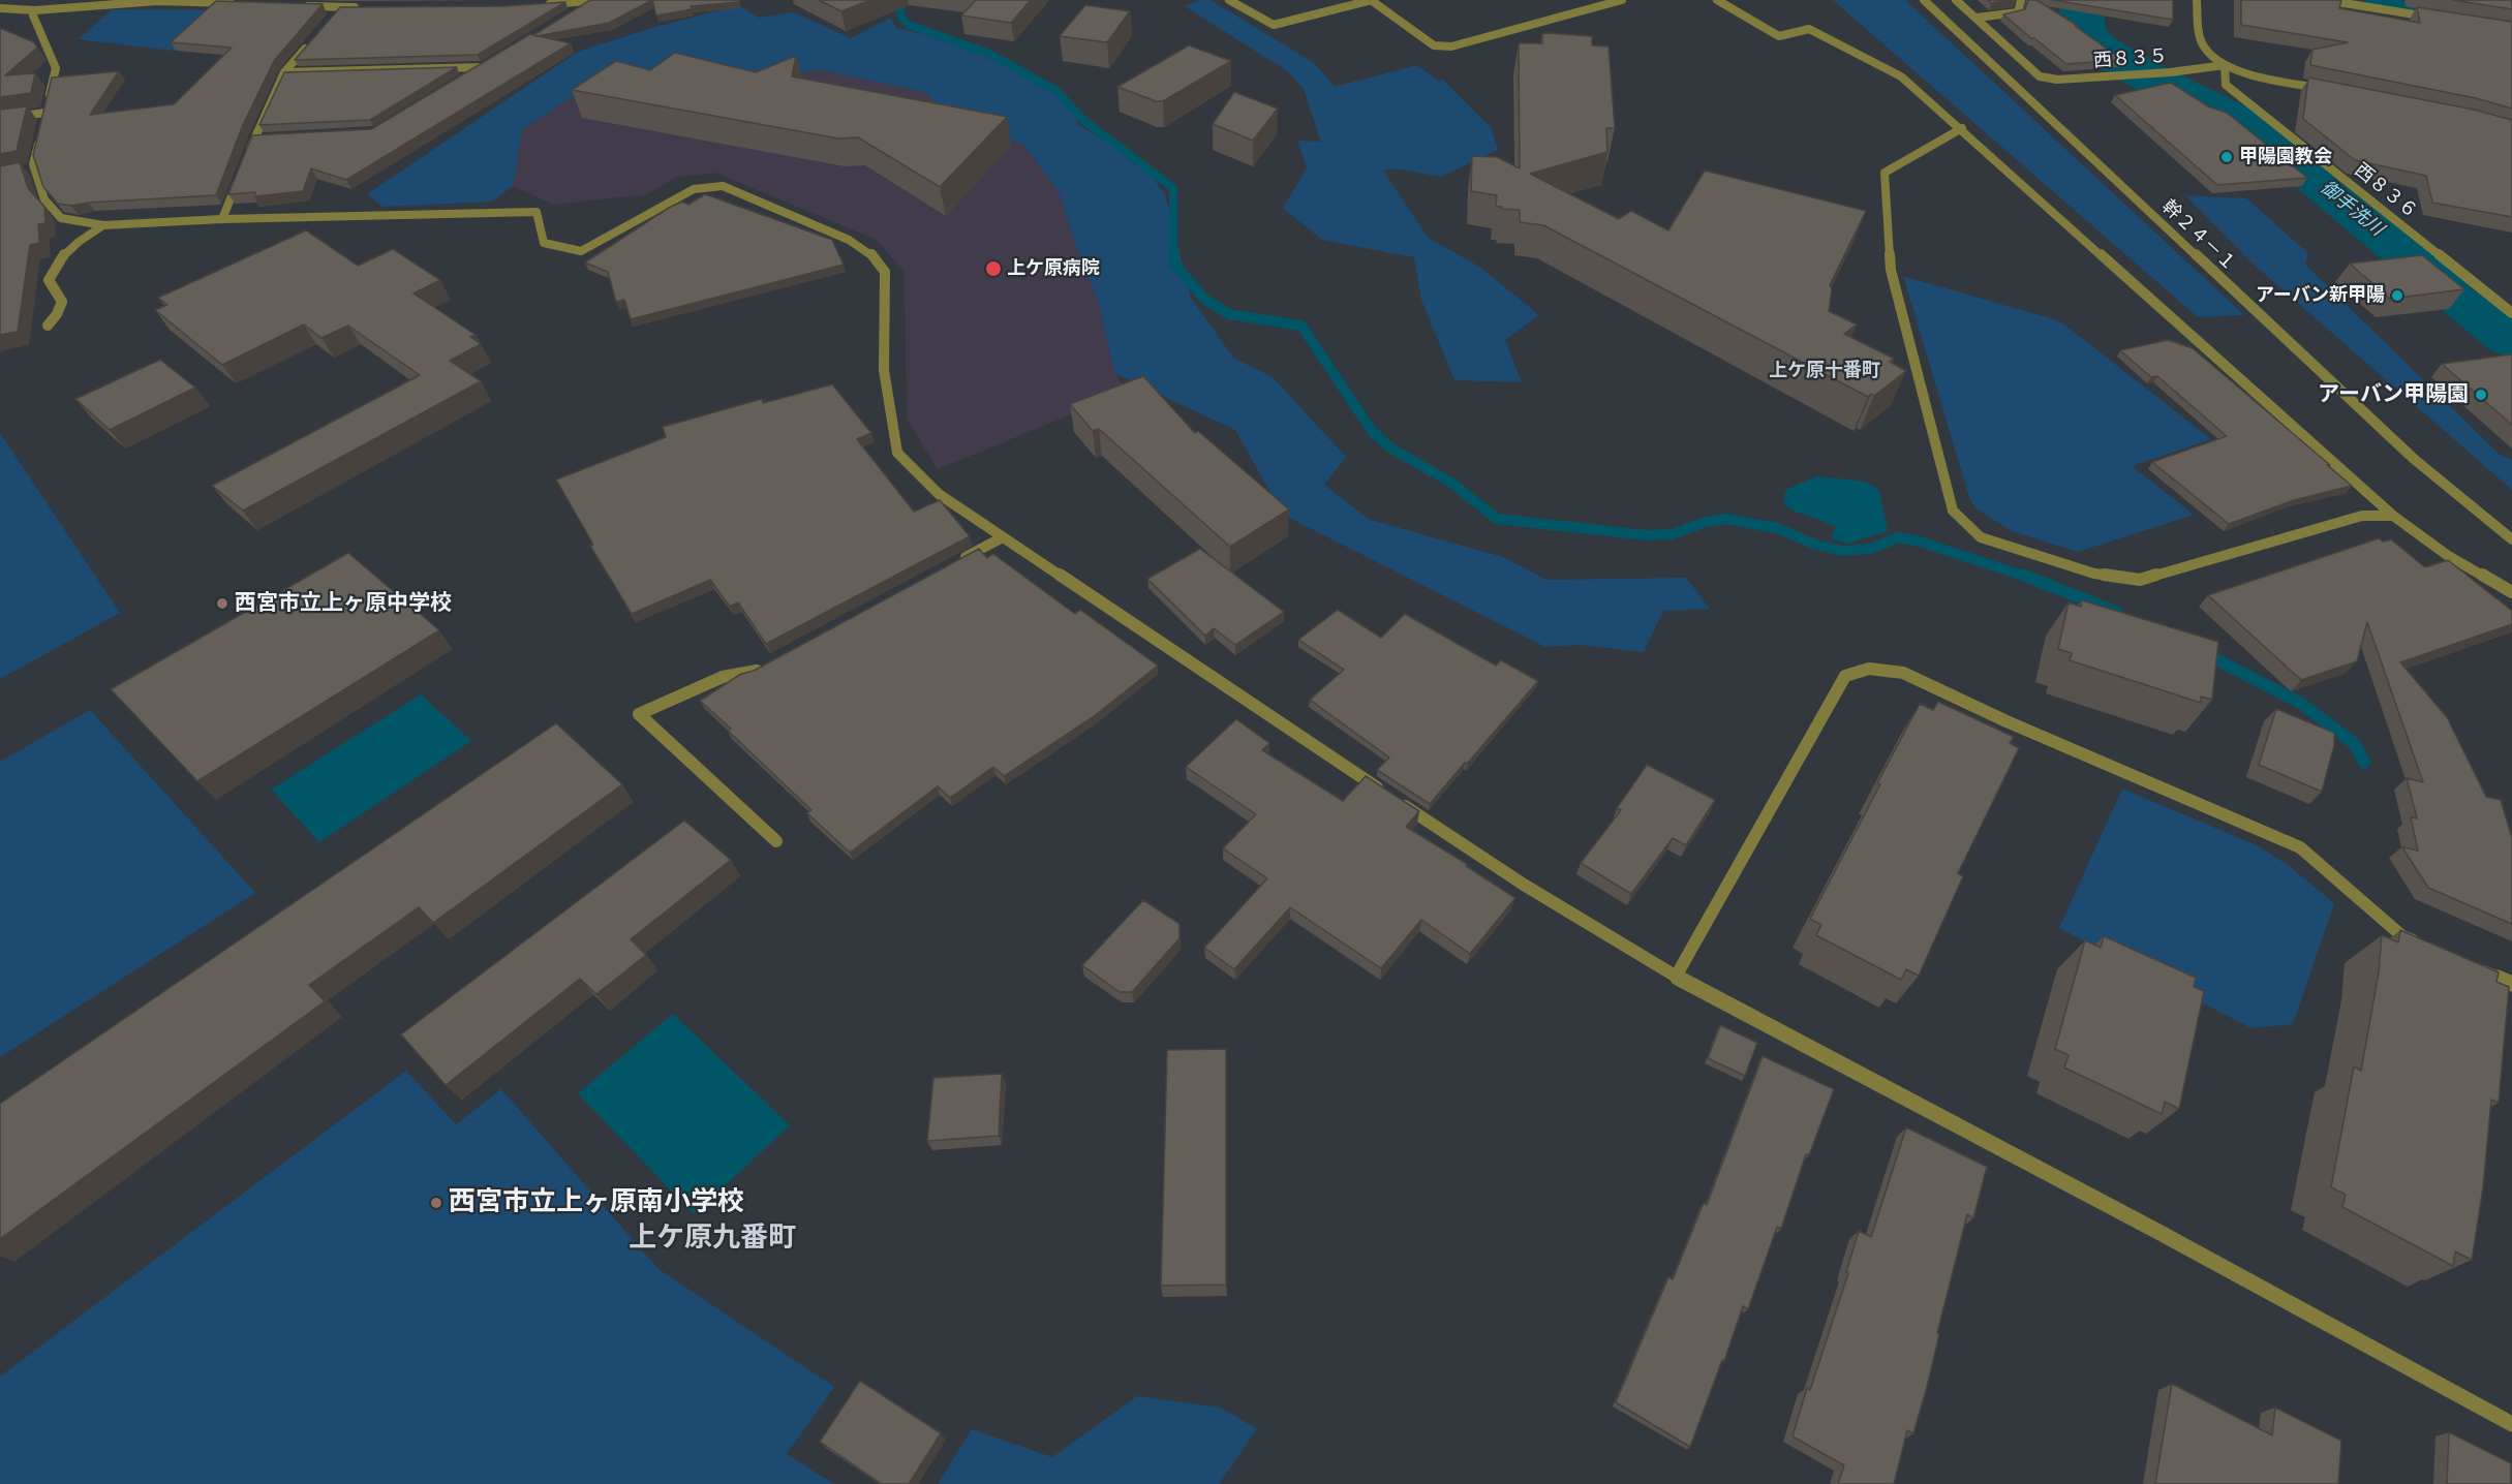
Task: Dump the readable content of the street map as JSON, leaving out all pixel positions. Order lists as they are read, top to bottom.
{
  "streets": {
    "street": ["西８３５", "西８３６", "幹２４－１"]
  },
  "crossings": [
    ["西８３５", "西８３６"]
  ],
  "districts": ["上ケ原十番町", "上ケ原九番町"],
  "water": ["御手洗川"],
  "places": [
    "甲陽園教会",
    "上ケ原病院",
    "アーバン新甲陽",
    "アーバン甲陽園",
    "西宮市立上ヶ原中学校",
    "西宮市立上ヶ原南小学校"
  ]
}
